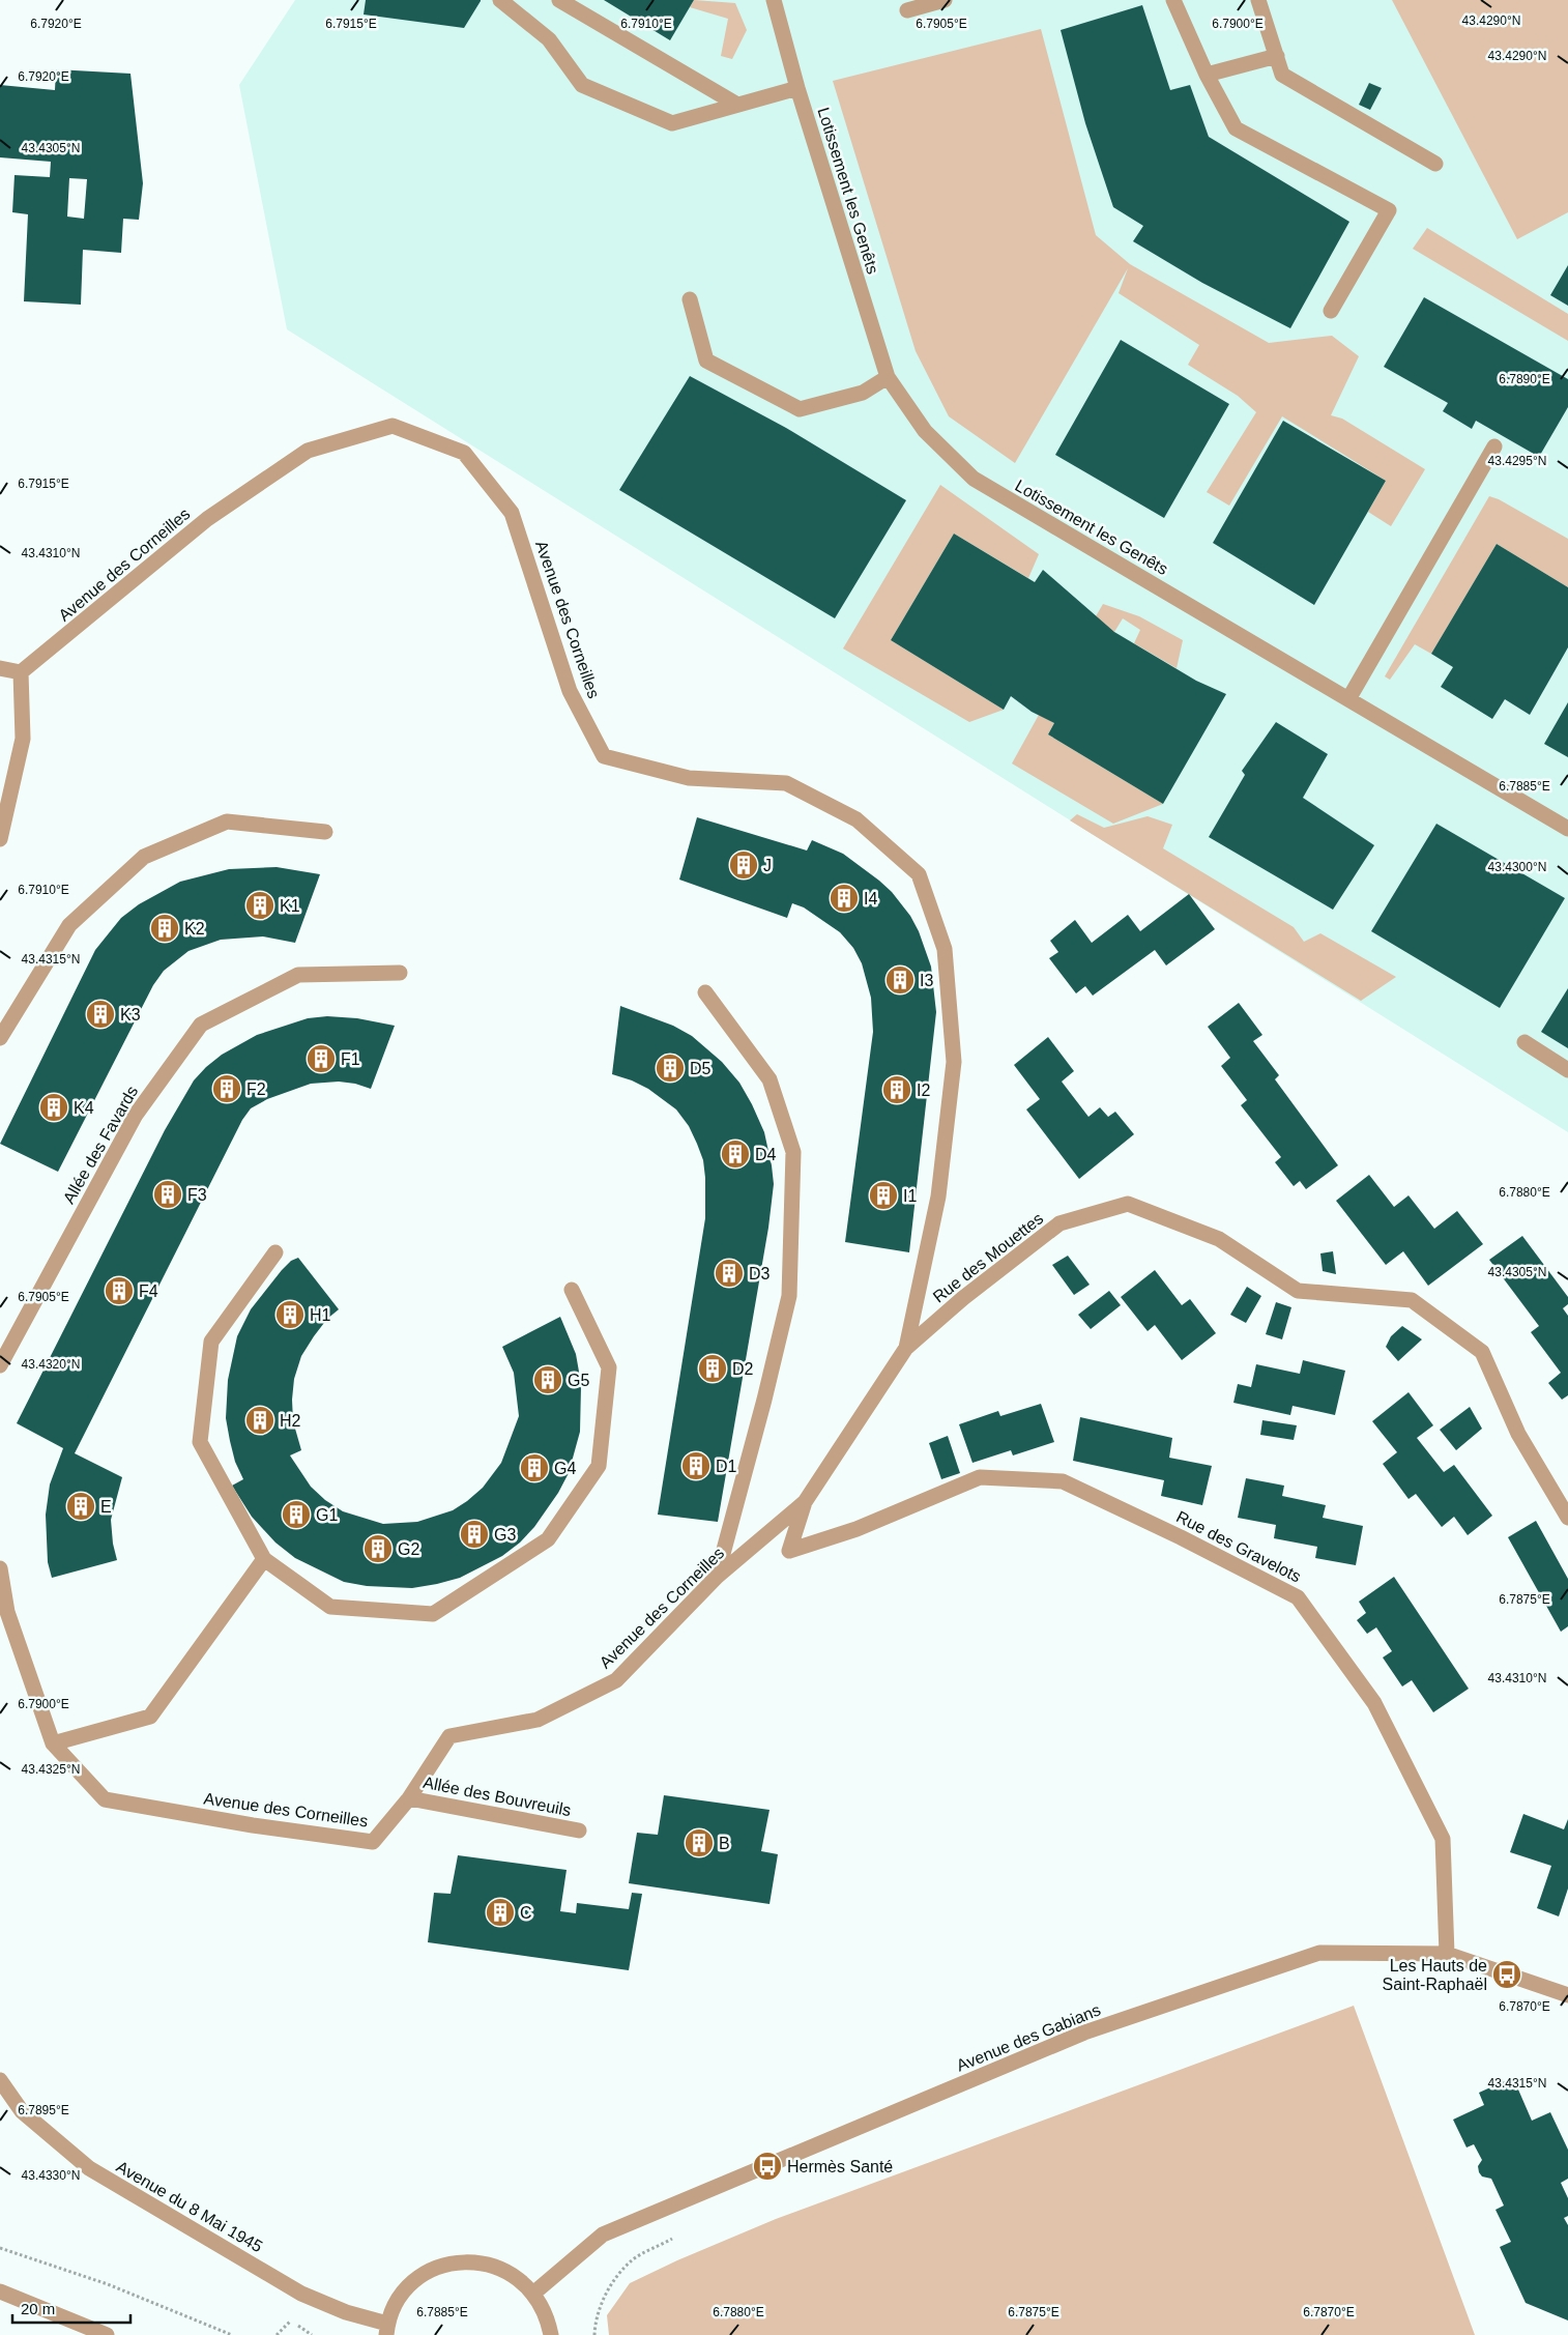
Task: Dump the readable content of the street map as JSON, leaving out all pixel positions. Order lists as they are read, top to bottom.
{
  "streets": {
    "street": [
      "Lotissement les Genêts",
      "Avenue des Corneilles",
      "Allée des Favards",
      "Rue des Mouettes",
      "Rue des Gravelots",
      "Allée des Bouvreuils",
      "Avenue des Gabians",
      "Avenue du 8 Mai 1945"
    ]
  },
  "crossings": [
    ["Avenue des Corneilles", "Rue des Mouettes"],
    ["Avenue des Corneilles", "Allée des Bouvreuils"],
    ["Rue des Mouettes", "Rue des Gravelots"],
    ["Rue des Gravelots", "Avenue des Gabians"]
  ],
  "places": {
    "building": [
      "J",
      "I4",
      "K1",
      "K2",
      "I3",
      "K3",
      "F1",
      "D5",
      "F2",
      "I2",
      "K4",
      "D4",
      "F3",
      "I1",
      "D3",
      "F4",
      "H1",
      "D2",
      "G5",
      "H2",
      "D1",
      "G4",
      "E",
      "G1",
      "G3",
      "G2",
      "B",
      "C"
    ],
    "bus stop": ["Les Hauts de Saint-Raphaël", "Hermès Santé"]
  },
  "scale_bar": "20 m",
  "coordinates": [
    "43.4290°N",
    "6.7915°E",
    "6.7920°E",
    "6.7910°E",
    "6.7905°E",
    "6.7900°E",
    "43.4305°N",
    "6.7890°E",
    "43.4295°N",
    "43.4310°N",
    "6.7885°E",
    "43.4300°N",
    "43.4315°N",
    "6.7880°E",
    "43.4320°N",
    "6.7875°E",
    "43.4325°N",
    "6.7870°E",
    "6.7895°E",
    "43.4330°N"
  ]
}
